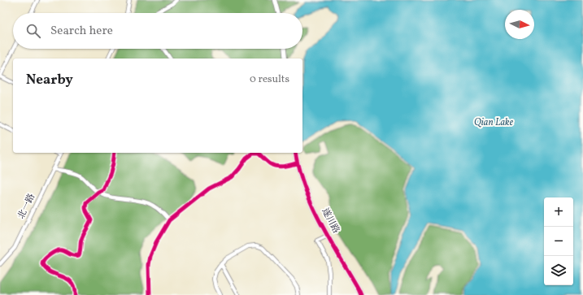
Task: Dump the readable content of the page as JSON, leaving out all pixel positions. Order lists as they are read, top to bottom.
{
  "streets": {
    "street": ["北一路", "遂川路"]
  },
  "water": ["Qian Lake"],
  "north": "right",
  "page": {
    "search": "Search here",
    "heading": ["Nearby", "0 results"],
    "map_buttons": ["+", "−"]
  }
}
